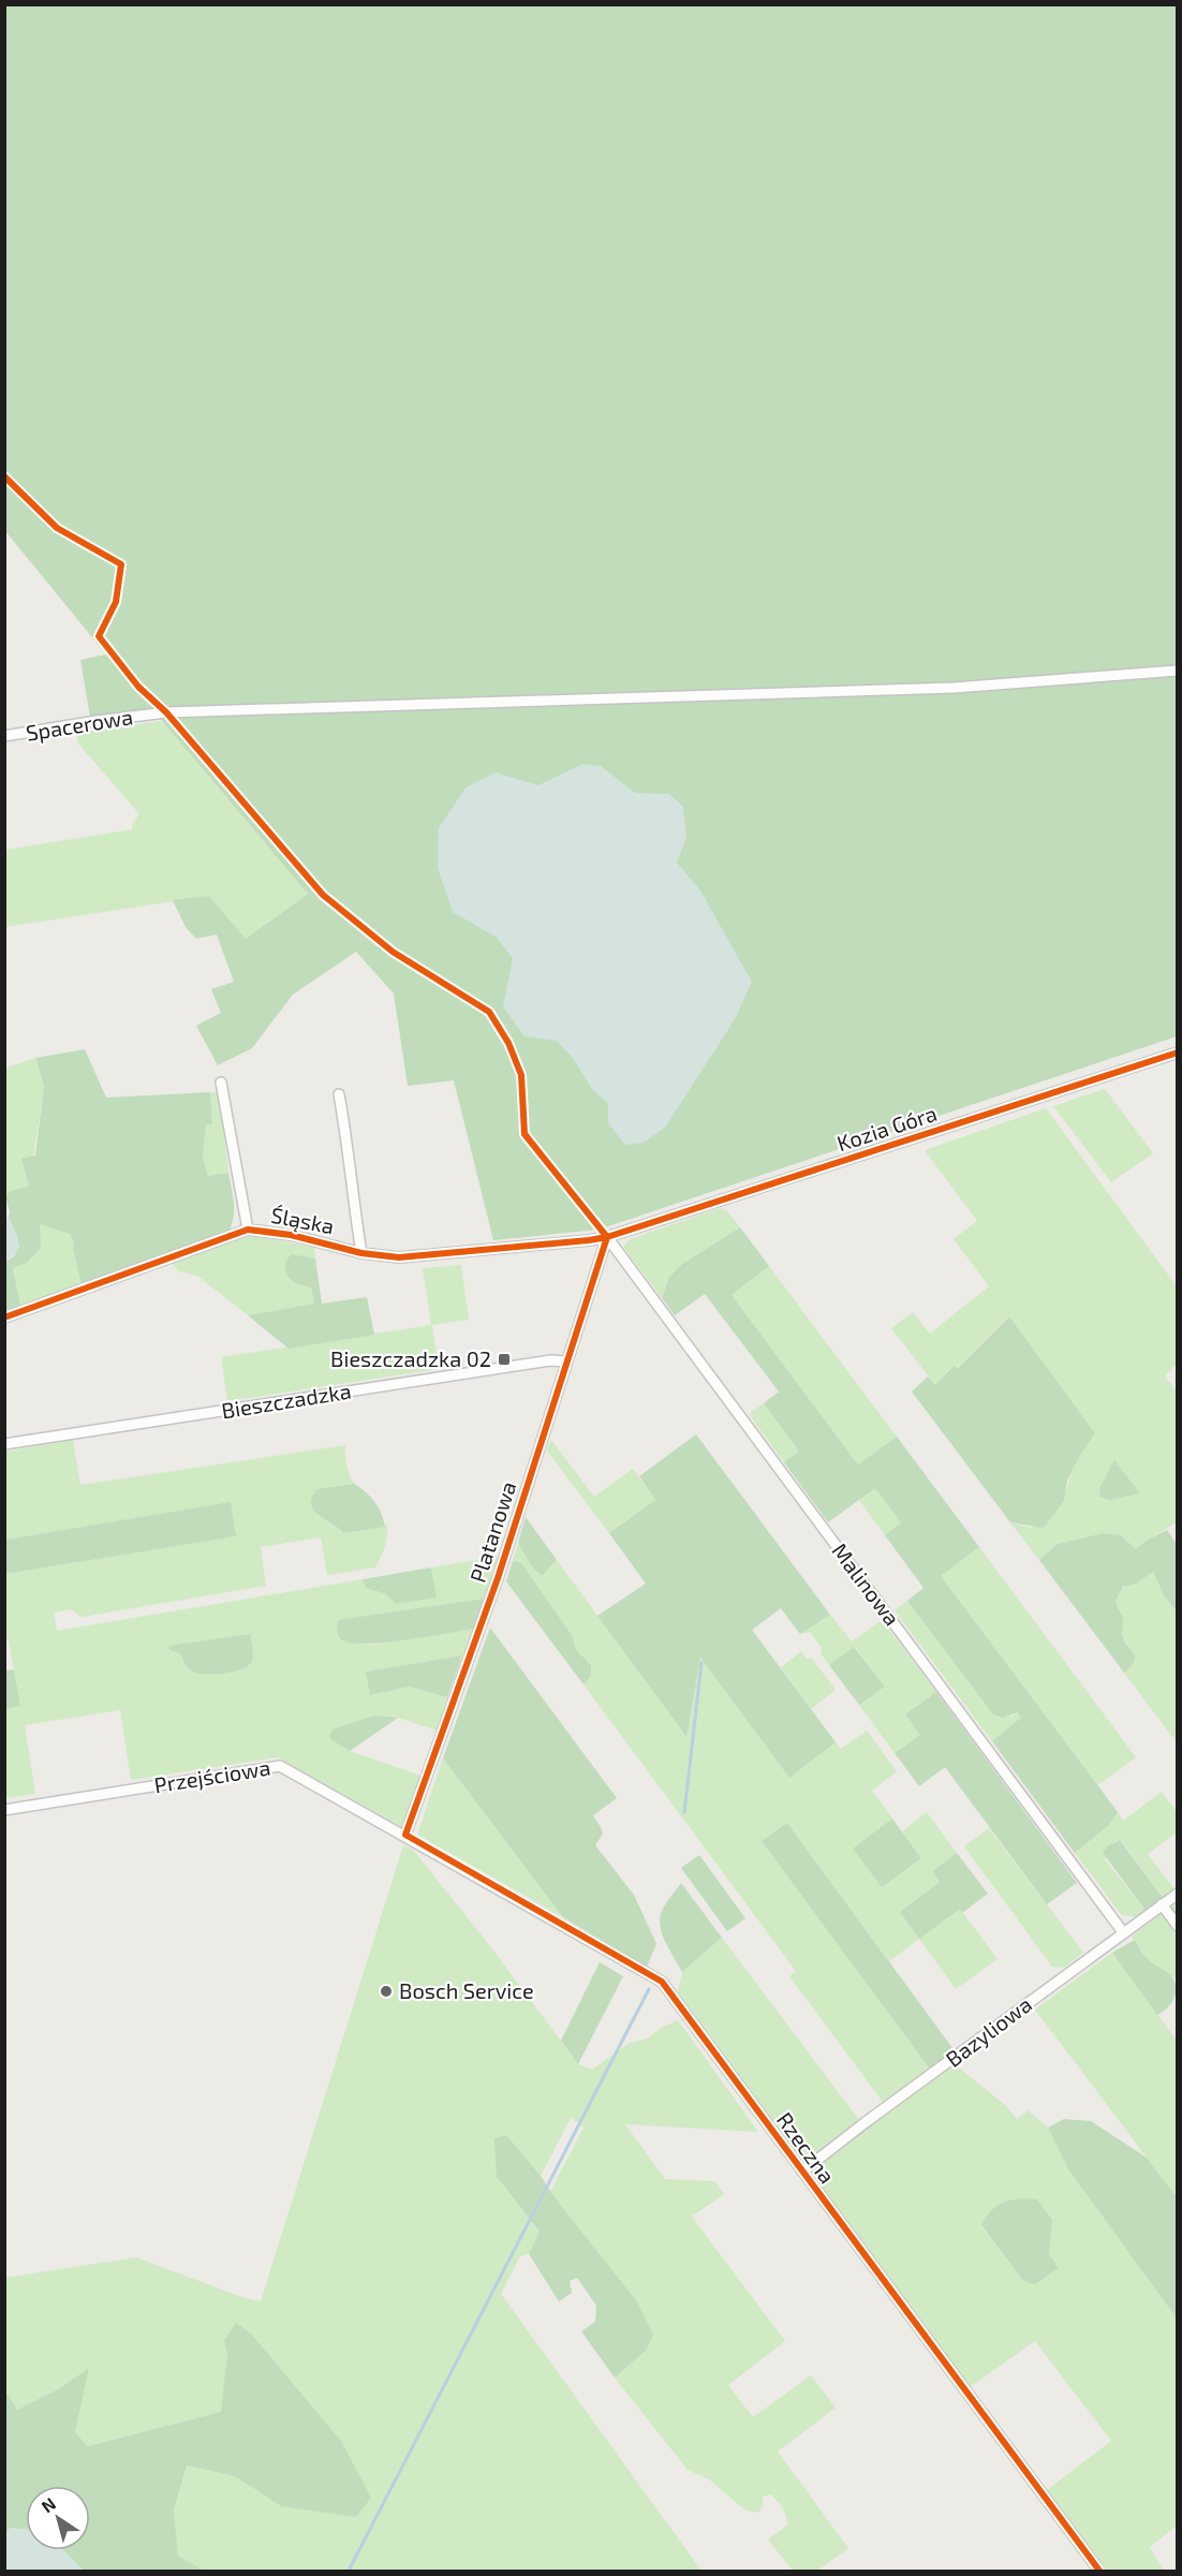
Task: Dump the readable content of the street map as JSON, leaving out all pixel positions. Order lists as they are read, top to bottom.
{
  "streets": {
    "street": [
      "Spacerowa",
      "Kozia Góra",
      "Śląska",
      "Bieszczadzka",
      "Platanowa",
      "Malinowa",
      "Przejściowa",
      "Bazyliowa",
      "Rzeczna"
    ]
  },
  "crossings": [
    ["Kozia Góra", "Śląska"],
    ["Kozia Góra", "Platanowa"],
    ["Kozia Góra", "Malinowa"],
    ["Śląska", "Platanowa"],
    ["Śląska", "Malinowa"],
    ["Bieszczadzka", "Platanowa"],
    ["Platanowa", "Malinowa"],
    ["Platanowa", "Przejściowa"],
    ["Platanowa", "Rzeczna"],
    ["Malinowa", "Bazyliowa"],
    ["Przejściowa", "Rzeczna"],
    ["Bazyliowa", "Rzeczna"]
  ],
  "places": {
    "transit": ["Bieszczadzka 02"],
    "other": ["Bosch Service"]
  },
  "north": "top left"
}
